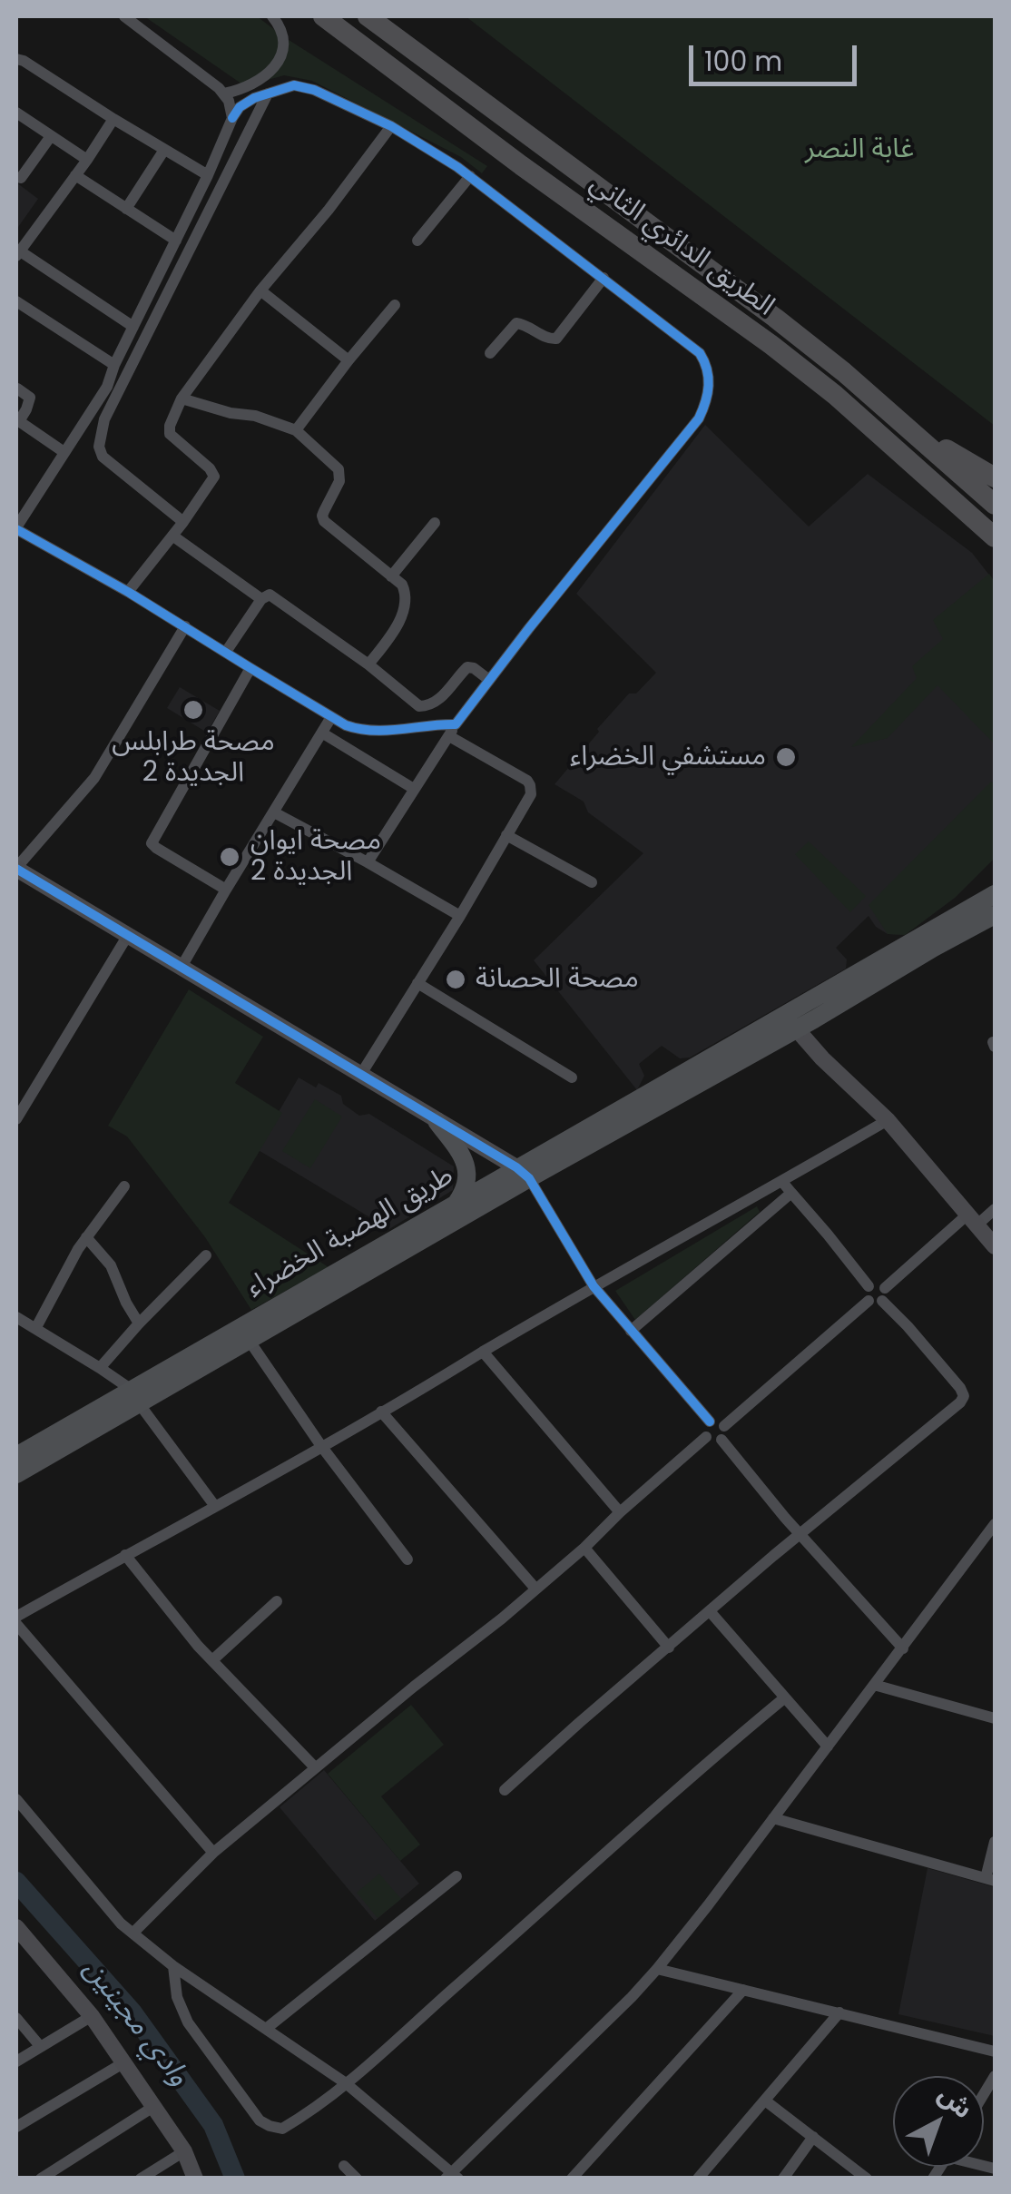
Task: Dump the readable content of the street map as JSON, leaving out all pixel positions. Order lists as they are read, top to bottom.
{
  "streets": {
    "highway": ["الطريق الدائري الثاني"],
    "main road": ["طريق الهضبة الخضراء"]
  },
  "water": ["وادي مجينين"],
  "parks": ["غابة النصر"],
  "places": [
    "مصحة طرابلس الجديدة 2",
    "مستشفي الخضراء",
    "مصحة ايوان الجديدة 2",
    "مصحة الحصانة"
  ],
  "scale_bar": "100 m",
  "north": "top right"
}
